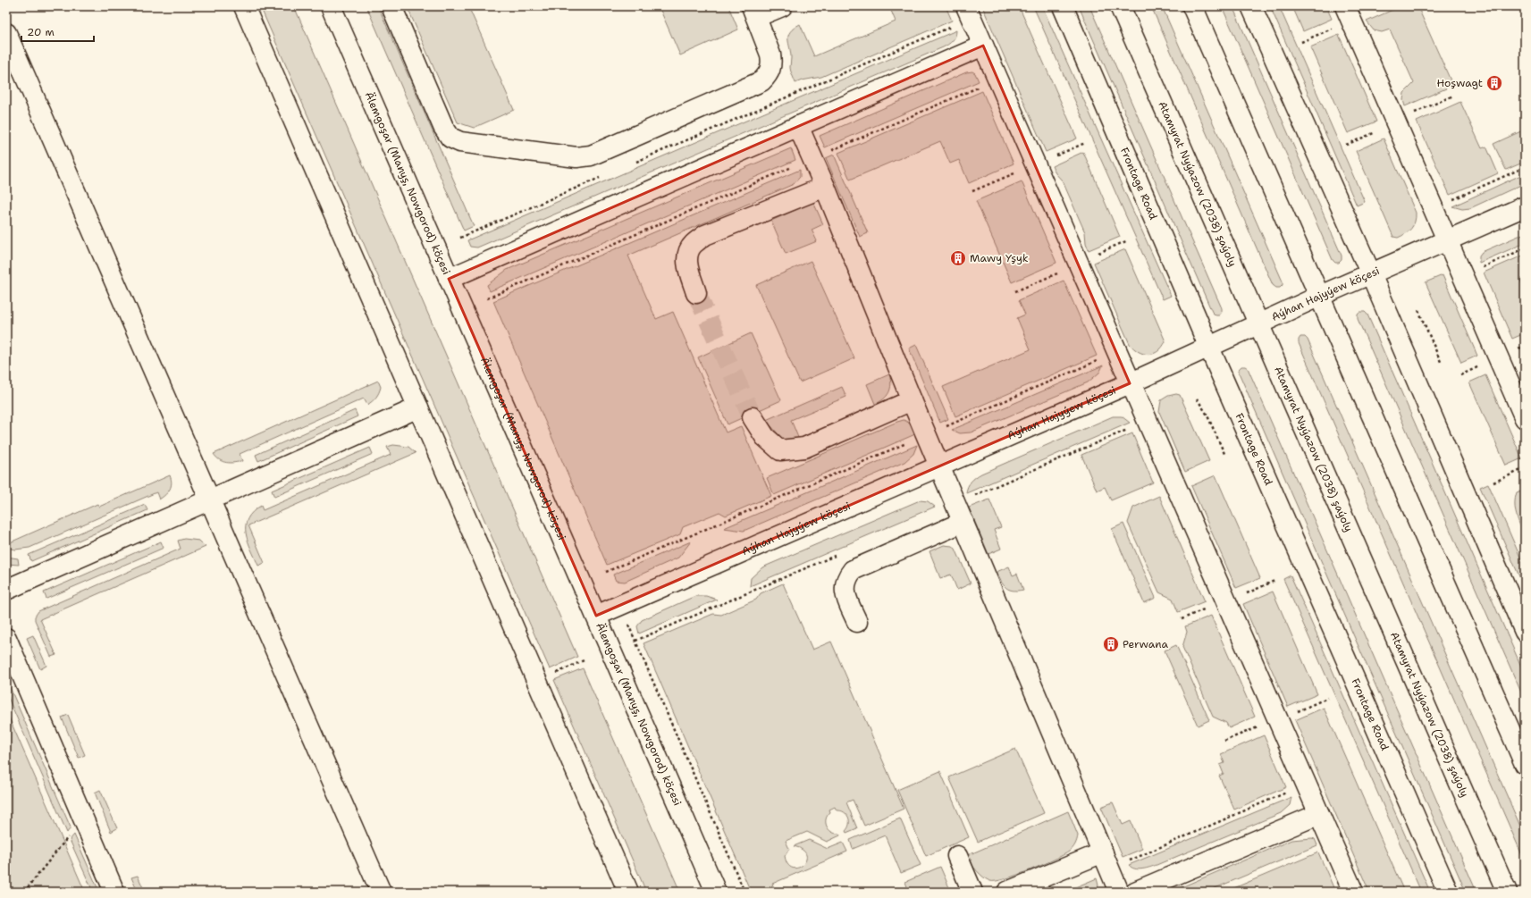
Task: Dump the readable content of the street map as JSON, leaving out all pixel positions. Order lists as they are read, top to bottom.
{
  "streets": {
    "street": [
      "Älemgoşar (Manyş, Nowgorod) köçesi",
      "Frontage Road",
      "Atamyrat Nyýazow (2038) şaýoly",
      "Aýhan Hajyýew köçesi"
    ]
  },
  "crossings": [
    ["Älemgoşar (Manyş, Nowgorod) köçesi", "Aýhan Hajyýew köçesi"],
    ["Frontage Road", "Aýhan Hajyýew köçesi"],
    ["Atamyrat Nyýazow (2038) şaýoly", "Aýhan Hajyýew köçesi"]
  ],
  "places": {
    "building": ["Hoşwagt", "Mawy Yşyk", "Perwana"]
  },
  "scale_bar": "20 m"
}
